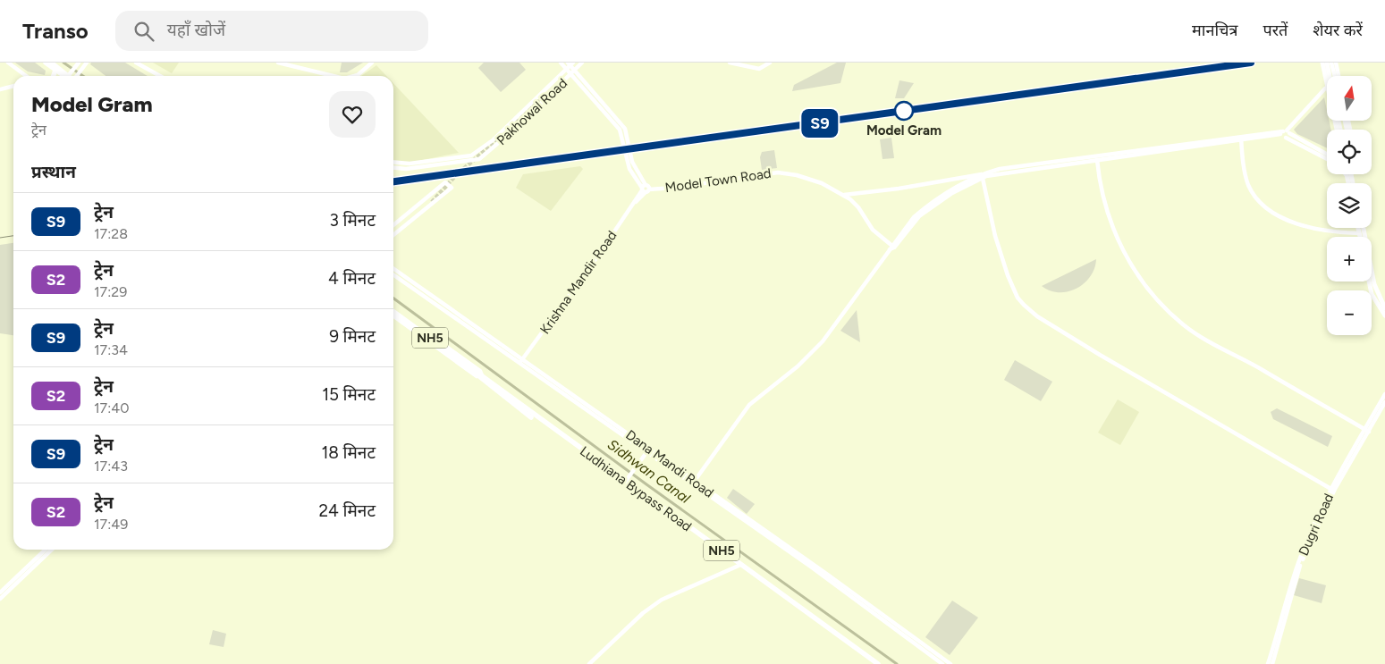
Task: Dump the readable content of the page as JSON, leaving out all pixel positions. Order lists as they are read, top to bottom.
{
  "streets": {
    "highway": ["NH5", "Ludhiana Bypass Road"],
    "street": [
      "Pakhowal Road",
      "Model Town Road",
      "Krishna Mandir Road",
      "Dana Mandi Road",
      "Dugri Road"
    ]
  },
  "crossings": [
    ["Model Town Road", "Krishna Mandir Road"],
    ["Krishna Mandir Road", "Dana Mandi Road"],
    ["NH5", "Ludhiana Bypass Road"]
  ],
  "water": ["Sidhwan Canal"],
  "places": ["Model Gram"],
  "north": "top",
  "page": {
    "header": "Transo",
    "search": "यहाँ खोजें",
    "nav": ["मानचित्र", "परतें", "शेयर करें"],
    "on_map": "S9",
    "map_buttons": ["+", "−"],
    "heading": [
      ["Model Gram", "ट्रेन"],
      "प्रस्थान"
    ],
    "list": [
      {
        "mark": "S9",
        "name": "ट्रेन",
        "note": "17:28",
        "value": "3 मिनट"
      },
      {
        "mark": "S2",
        "name": "ट्रेन",
        "note": "17:29",
        "value": "4 मिनट"
      },
      {
        "mark": "S9",
        "name": "ट्रेन",
        "note": "17:34",
        "value": "9 मिनट"
      },
      {
        "mark": "S2",
        "name": "ट्रेन",
        "note": "17:40",
        "value": "15 मिनट"
      },
      {
        "mark": "S9",
        "name": "ट्रेन",
        "note": "17:43",
        "value": "18 मिनट"
      },
      {
        "mark": "S2",
        "name": "ट्रेन",
        "note": "17:49",
        "value": "24 मिनट"
      }
    ]
  }
}
